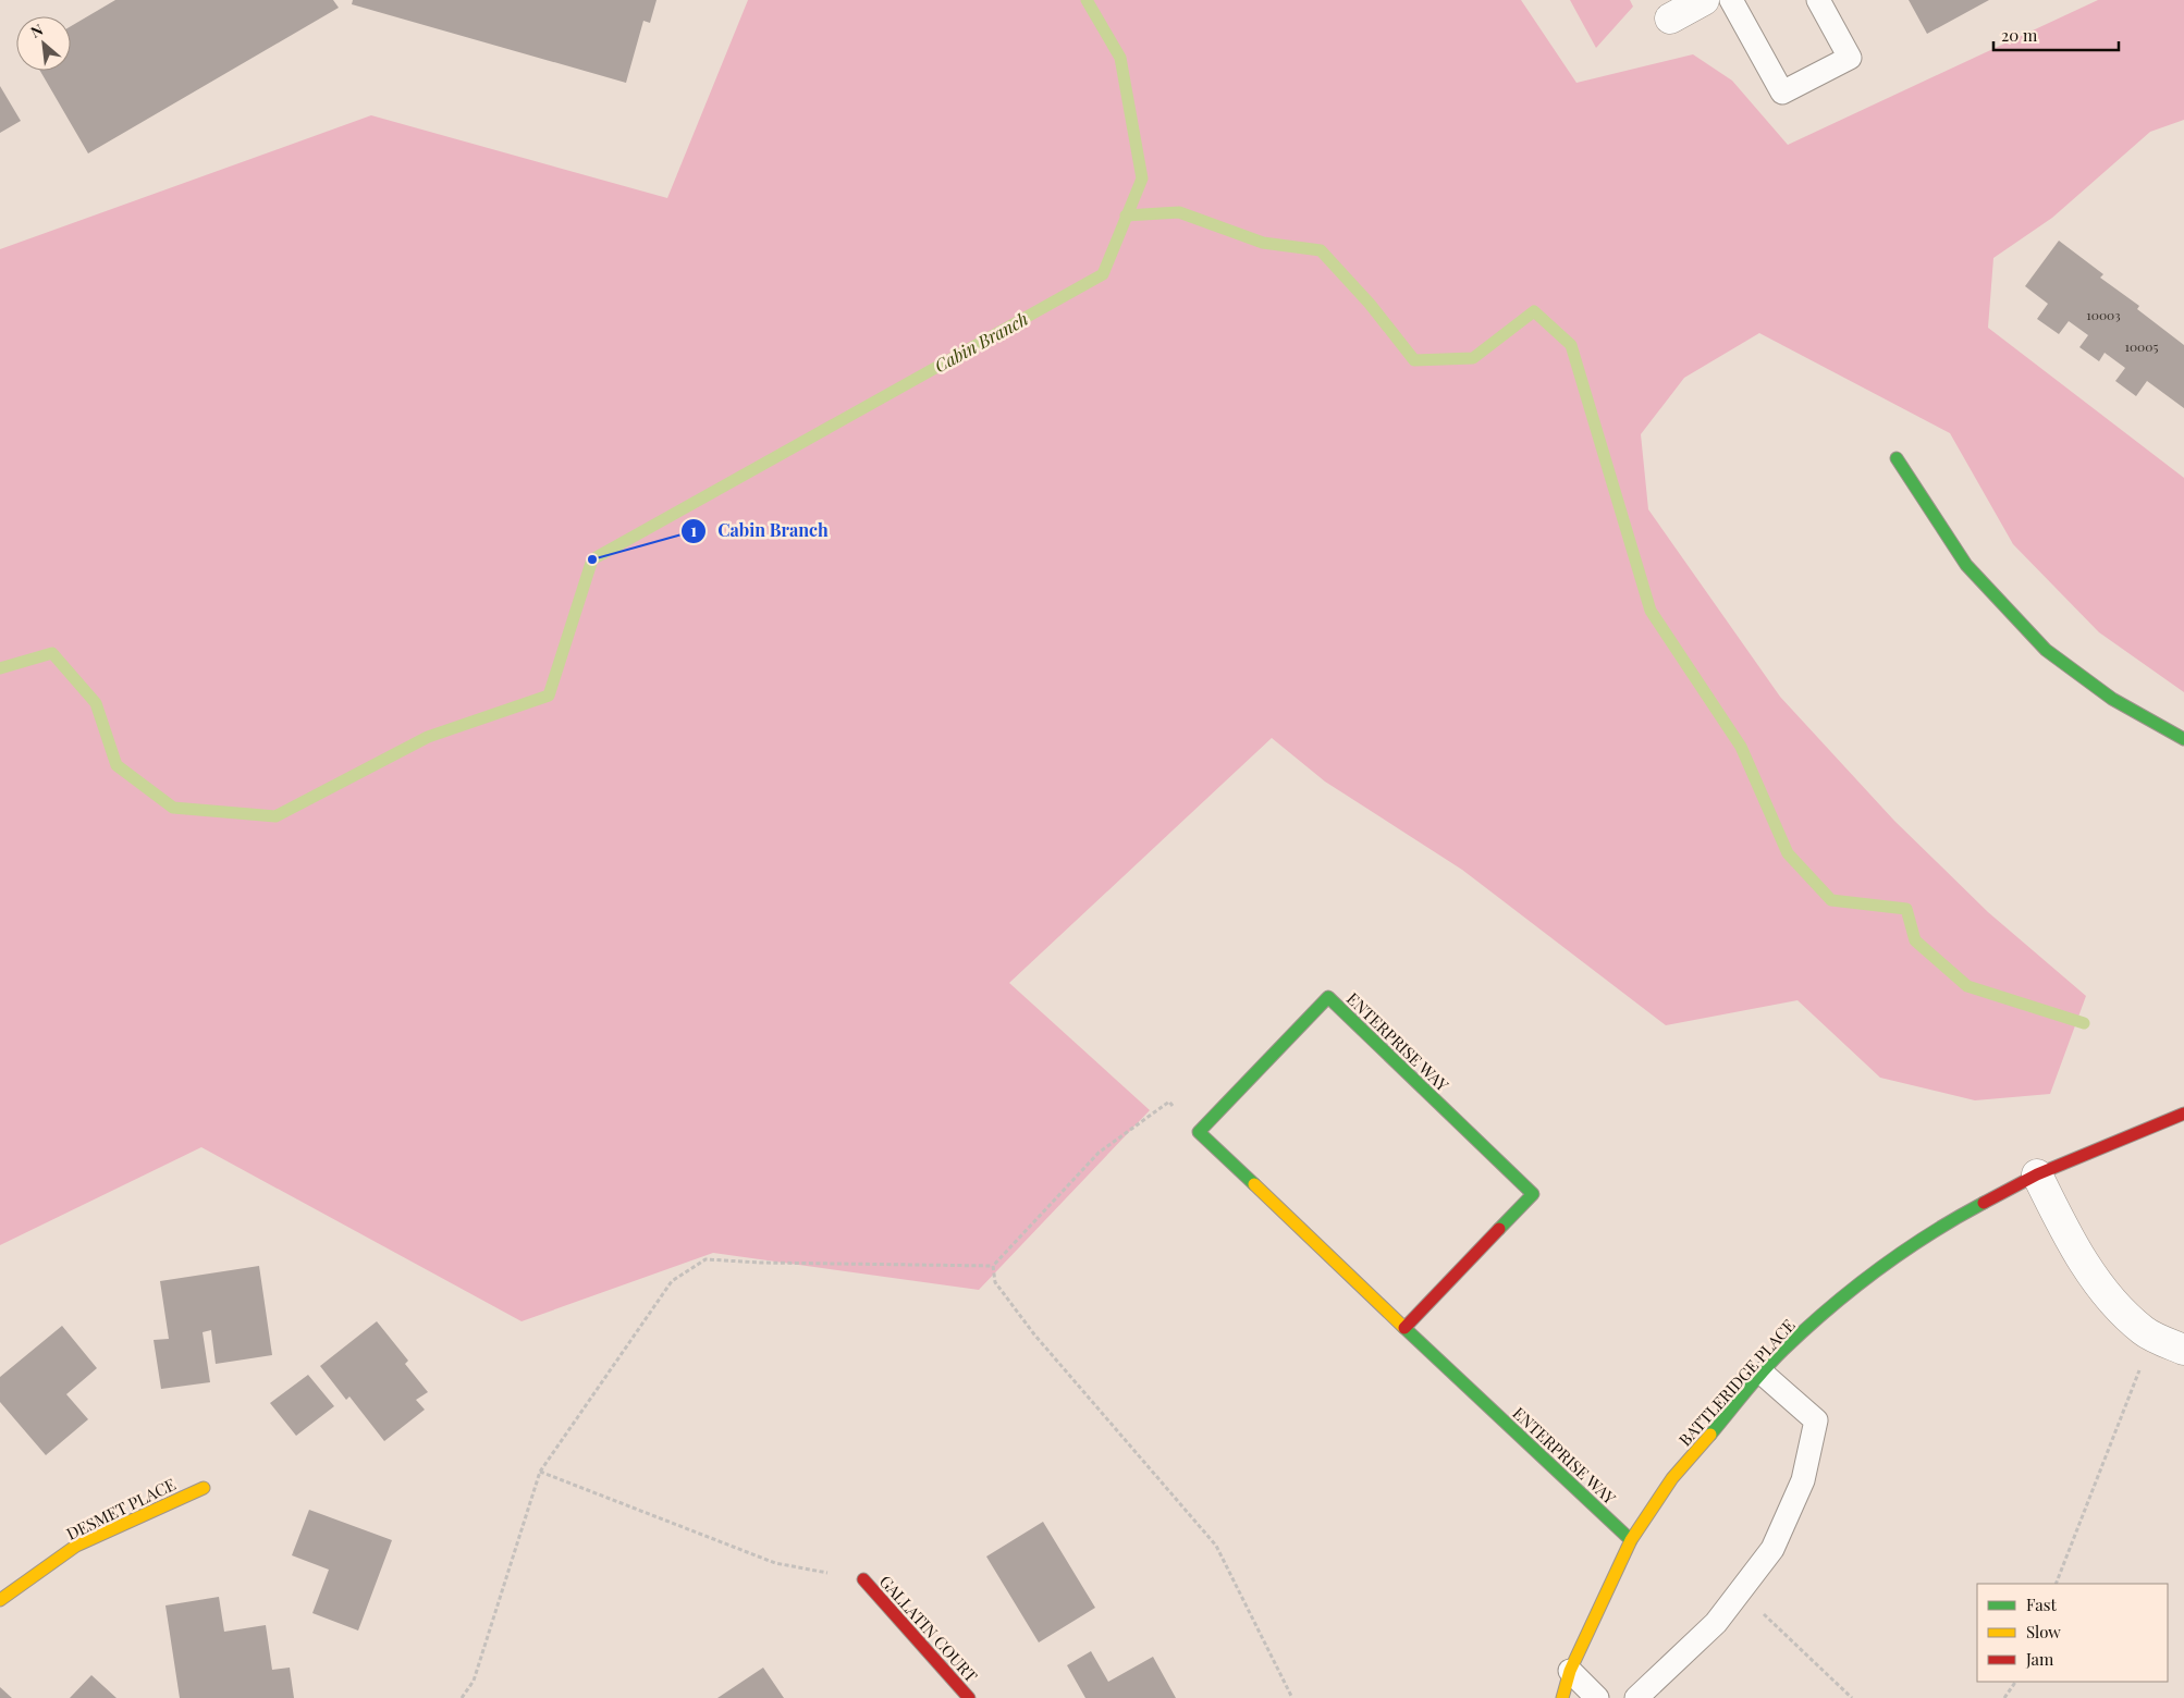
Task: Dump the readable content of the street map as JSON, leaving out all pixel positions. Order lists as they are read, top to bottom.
{
  "streets": {
    "street": [
      "ENTERPRISE WAY",
      "BATTLERIDGE PLACE",
      "DESMET PLACE",
      "GALLATIN COURT"
    ]
  },
  "crossings": [
    ["ENTERPRISE WAY", "BATTLERIDGE PLACE"]
  ],
  "water": ["Cabin Branch"],
  "places": ["Cabin Branch"],
  "house_numbers": ["10003", "10005"],
  "legend": ["Fast", "Slow", "Jam"],
  "scale_bar": "20 m",
  "north": "top left"
}
